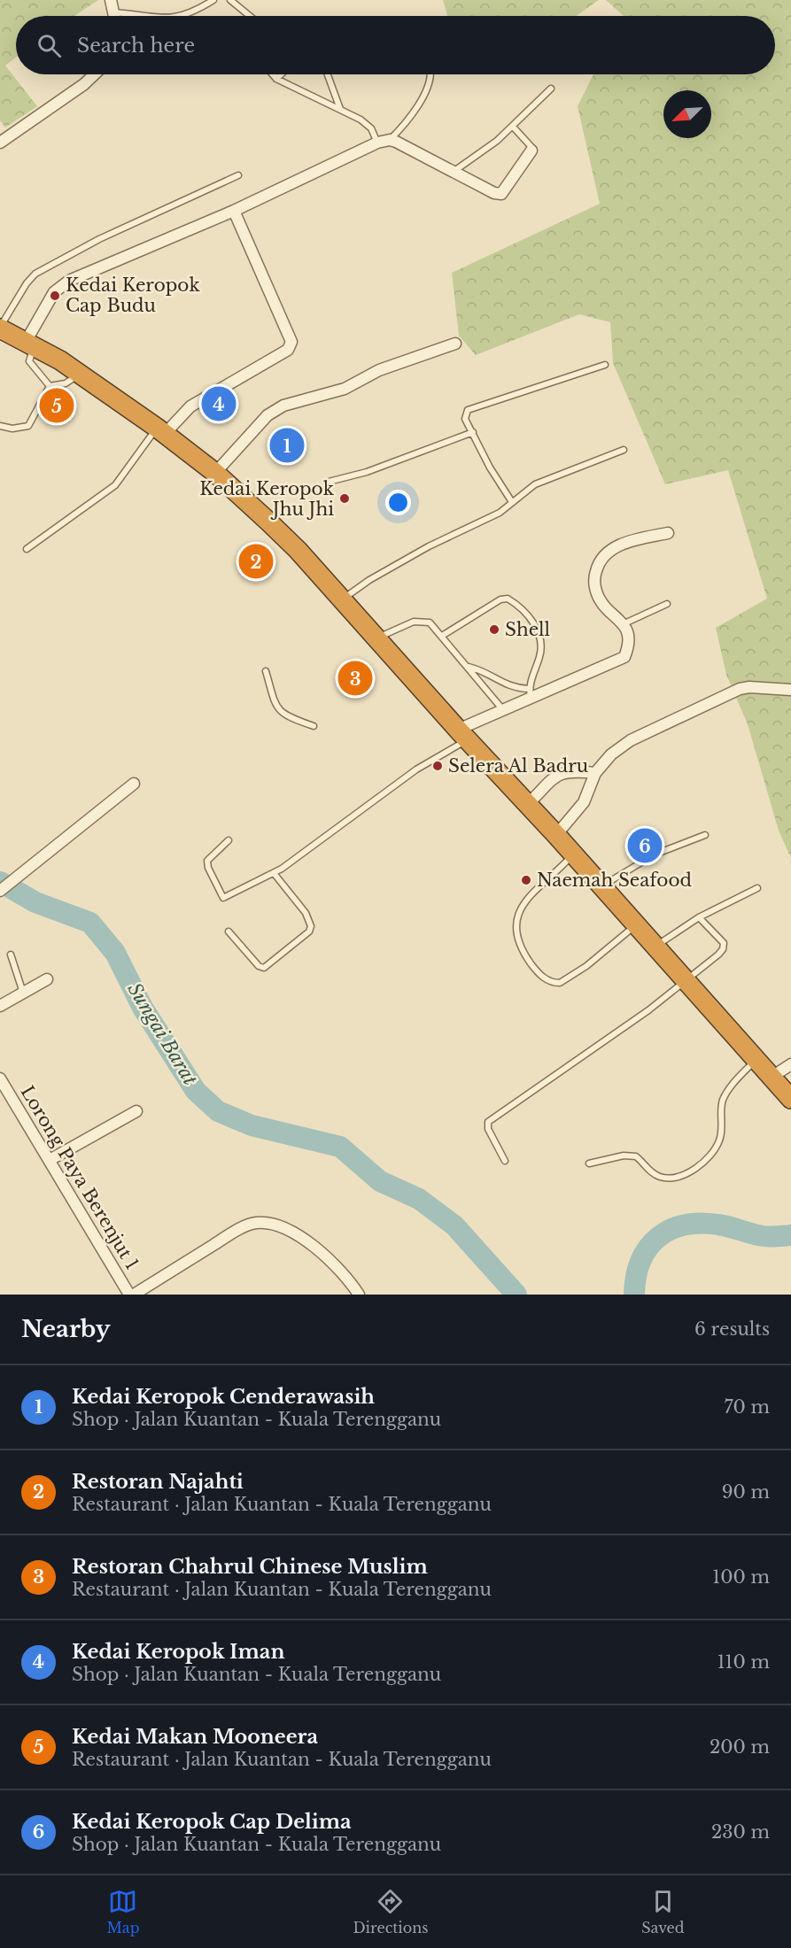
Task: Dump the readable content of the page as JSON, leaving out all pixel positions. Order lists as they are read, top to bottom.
{
  "streets": {
    "street": ["Lorong Paya Berenjut 1"]
  },
  "water": ["Sungai Barat"],
  "places": [
    "Kedai Keropok Cap Budu",
    "Kedai Keropok Jhu Jhi",
    "Shell",
    "Selera Al Badru",
    "Naemah Seafood"
  ],
  "north": "bottom left",
  "page": {
    "search": "Search here",
    "pins": [
      "4",
      "5",
      "1",
      "2",
      "3",
      "6"
    ],
    "heading": ["Nearby", "6 results"],
    "list": [
      {
        "mark": "1",
        "name": "Kedai Keropok Cenderawasih",
        "note": "Shop · Jalan Kuantan - Kuala Terengganu",
        "value": "70 m"
      },
      {
        "mark": "2",
        "name": "Restoran Najahti",
        "note": "Restaurant · Jalan Kuantan - Kuala Terengganu",
        "value": "90 m"
      },
      {
        "mark": "3",
        "name": "Restoran Chahrul Chinese Muslim",
        "note": "Restaurant · Jalan Kuantan - Kuala Terengganu",
        "value": "100 m"
      },
      {
        "mark": "4",
        "name": "Kedai Keropok Iman",
        "note": "Shop · Jalan Kuantan - Kuala Terengganu",
        "value": "110 m"
      },
      {
        "mark": "5",
        "name": "Kedai Makan Mooneera",
        "note": "Restaurant · Jalan Kuantan - Kuala Terengganu",
        "value": "200 m"
      },
      {
        "mark": "6",
        "name": "Kedai Keropok Cap Delima",
        "note": "Shop · Jalan Kuantan - Kuala Terengganu",
        "value": "230 m"
      }
    ],
    "nav": ["Map", "Directions", "Saved"]
  }
}
